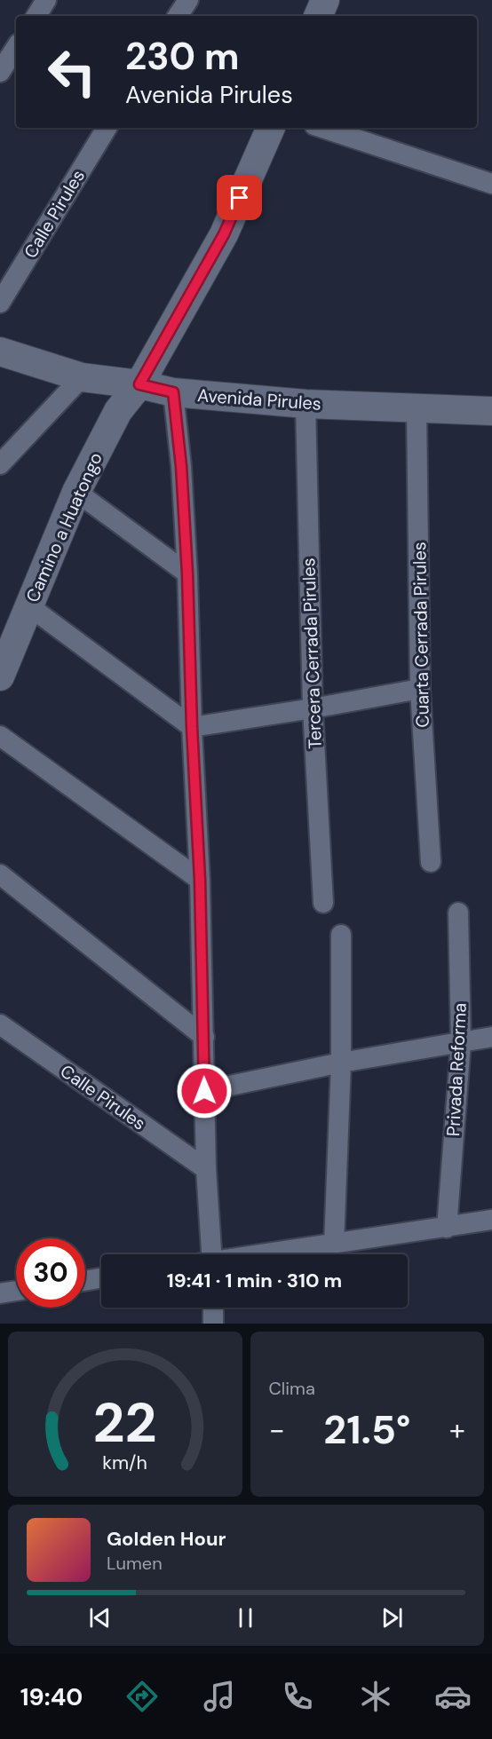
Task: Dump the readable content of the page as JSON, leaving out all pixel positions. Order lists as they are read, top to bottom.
{
  "streets": {
    "main road": ["Avenida Pirules", "Camino a Huatongo"],
    "street": [
      "Calle Pirules",
      "Cuarta Cerrada Pirules",
      "Tercera Cerrada Pirules",
      "Privada Reforma"
    ]
  },
  "crossings": [
    ["Avenida Pirules", "Camino a Huatongo"],
    ["Avenida Pirules", "Cuarta Cerrada Pirules"],
    ["Avenida Pirules", "Tercera Cerrada Pirules"]
  ],
  "page": {
    "turn": ["230 m", "Avenida Pirules"],
    "limit": "30",
    "trip": "19:41 · 1 min · 310 m",
    "tile": "Clima",
    "heat": ["−", "21.5°", "+"],
    "song": ["Golden Hour", "Lumen"],
    "tabs": "19:40",
    "gauge": ["22", "km/h"]
  }
}
